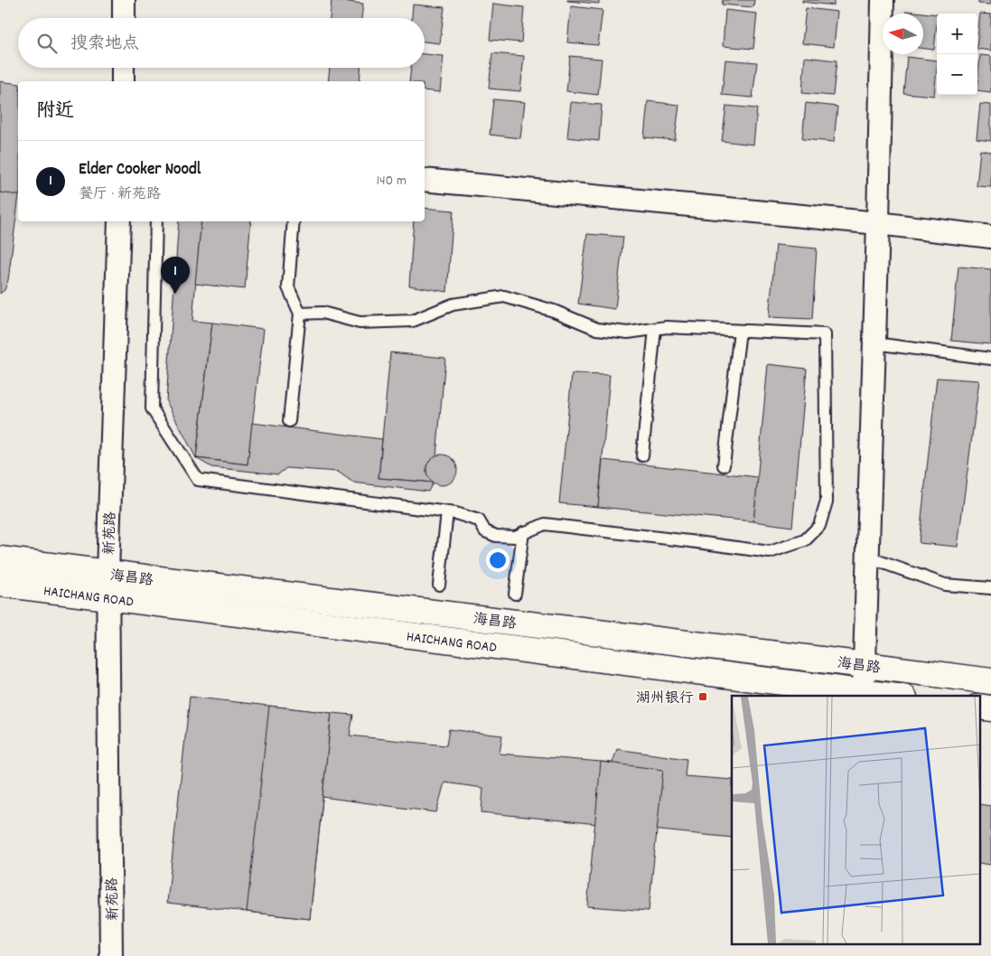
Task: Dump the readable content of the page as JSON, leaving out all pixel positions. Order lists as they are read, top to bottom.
{
  "streets": {
    "main road": ["海昌路", "HAICHANG ROAD"],
    "street": ["新苑路"]
  },
  "crossings": [
    ["新苑路", "海昌路"],
    ["新苑路", "HAICHANG ROAD"],
    ["海昌路", "HAICHANG ROAD"]
  ],
  "places": {
    "transit": ["湖州银行"]
  },
  "north": "left",
  "page": {
    "map_buttons": ["+", "−"],
    "search": "搜索地点",
    "heading": "附近",
    "list": [
      {
        "mark": "1",
        "name": "Elder Cooker Noodl",
        "note": "餐厅 · 新苑路",
        "value": "140 m"
      }
    ],
    "pins": "1"
  }
}
